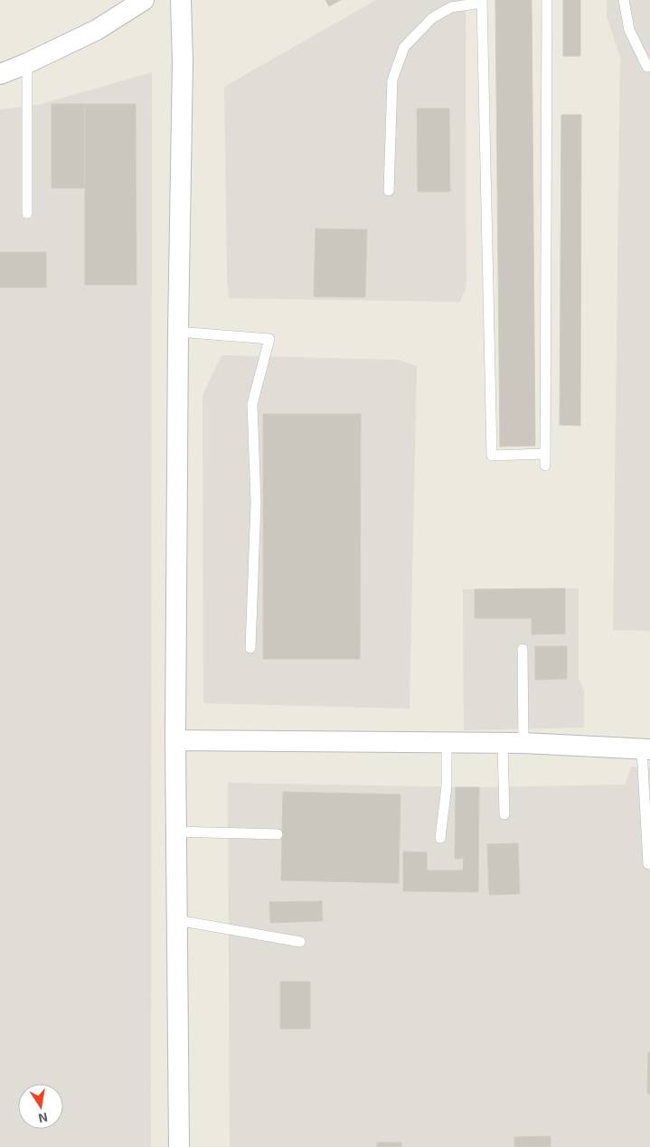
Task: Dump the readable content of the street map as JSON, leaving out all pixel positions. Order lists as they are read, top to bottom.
{
  "north": "bottom"
}
